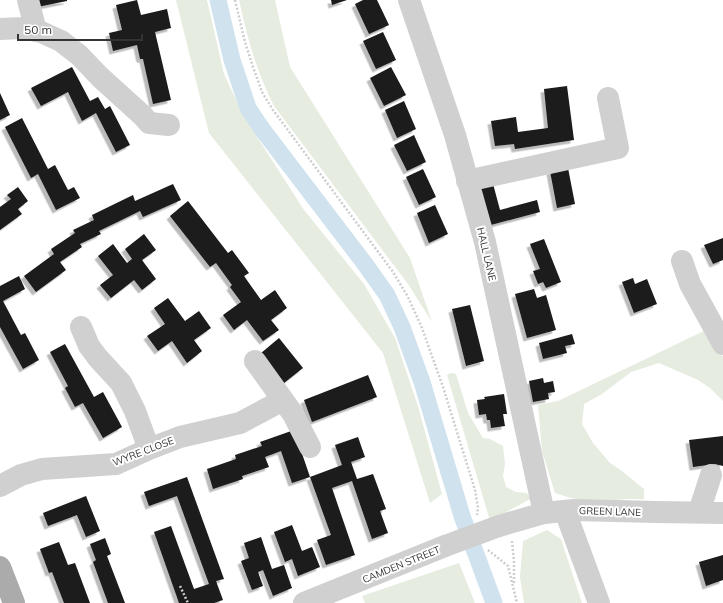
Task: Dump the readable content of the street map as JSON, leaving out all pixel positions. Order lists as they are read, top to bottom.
{
  "streets": {
    "street": [
      "HALL LANE",
      "WYRE CLOSE",
      "GREEN LANE",
      "CAMDEN STREET"
    ]
  },
  "crossings": [
    ["HALL LANE", "GREEN LANE"],
    ["GREEN LANE", "CAMDEN STREET"]
  ],
  "scale_bar": "50 m"
}
